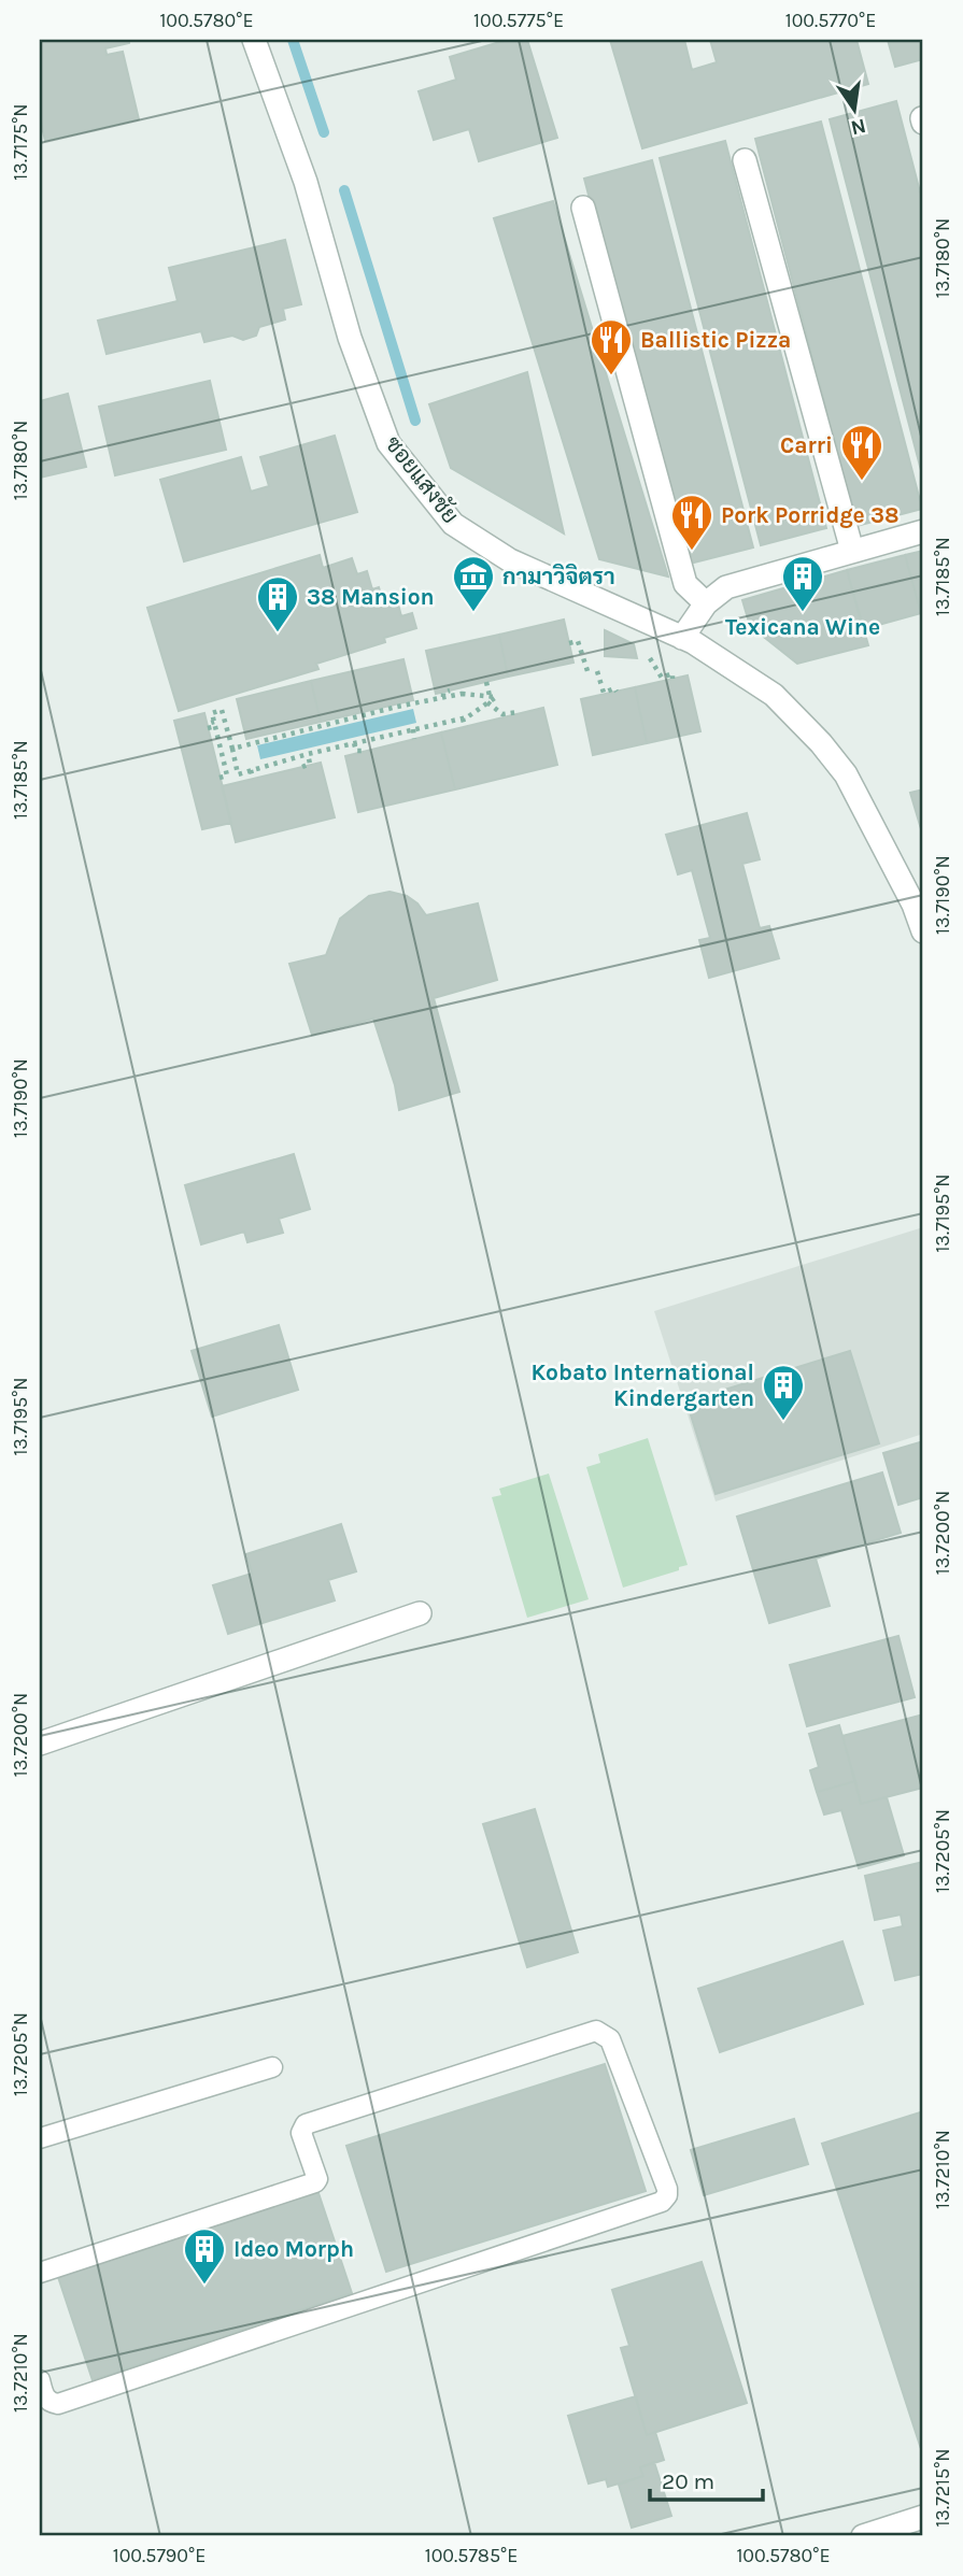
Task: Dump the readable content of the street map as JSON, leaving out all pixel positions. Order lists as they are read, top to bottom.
{
  "streets": {
    "street": ["ซอยแสงชัย"]
  },
  "places": {
    "restaurant": ["Ballistic Pizza", "Carri", "Pork Porridge 38"],
    "museum": ["กามาวิจิตรา"],
    "building": [
      "Texicana Wine",
      "38 Mansion",
      "Kobato International Kindergarten",
      "Ideo Morph"
    ]
  },
  "scale_bar": "20 m",
  "north": "bottom",
  "coordinates": [
    "100.5780°E",
    "100.5775°E",
    "100.5770°E",
    "13.7175°N",
    "13.7180°N",
    "13.7185°N",
    "13.7190°N",
    "13.7195°N",
    "13.7200°N",
    "13.7205°N",
    "13.7210°N",
    "13.7215°N",
    "100.5790°E",
    "100.5785°E"
  ]
}
